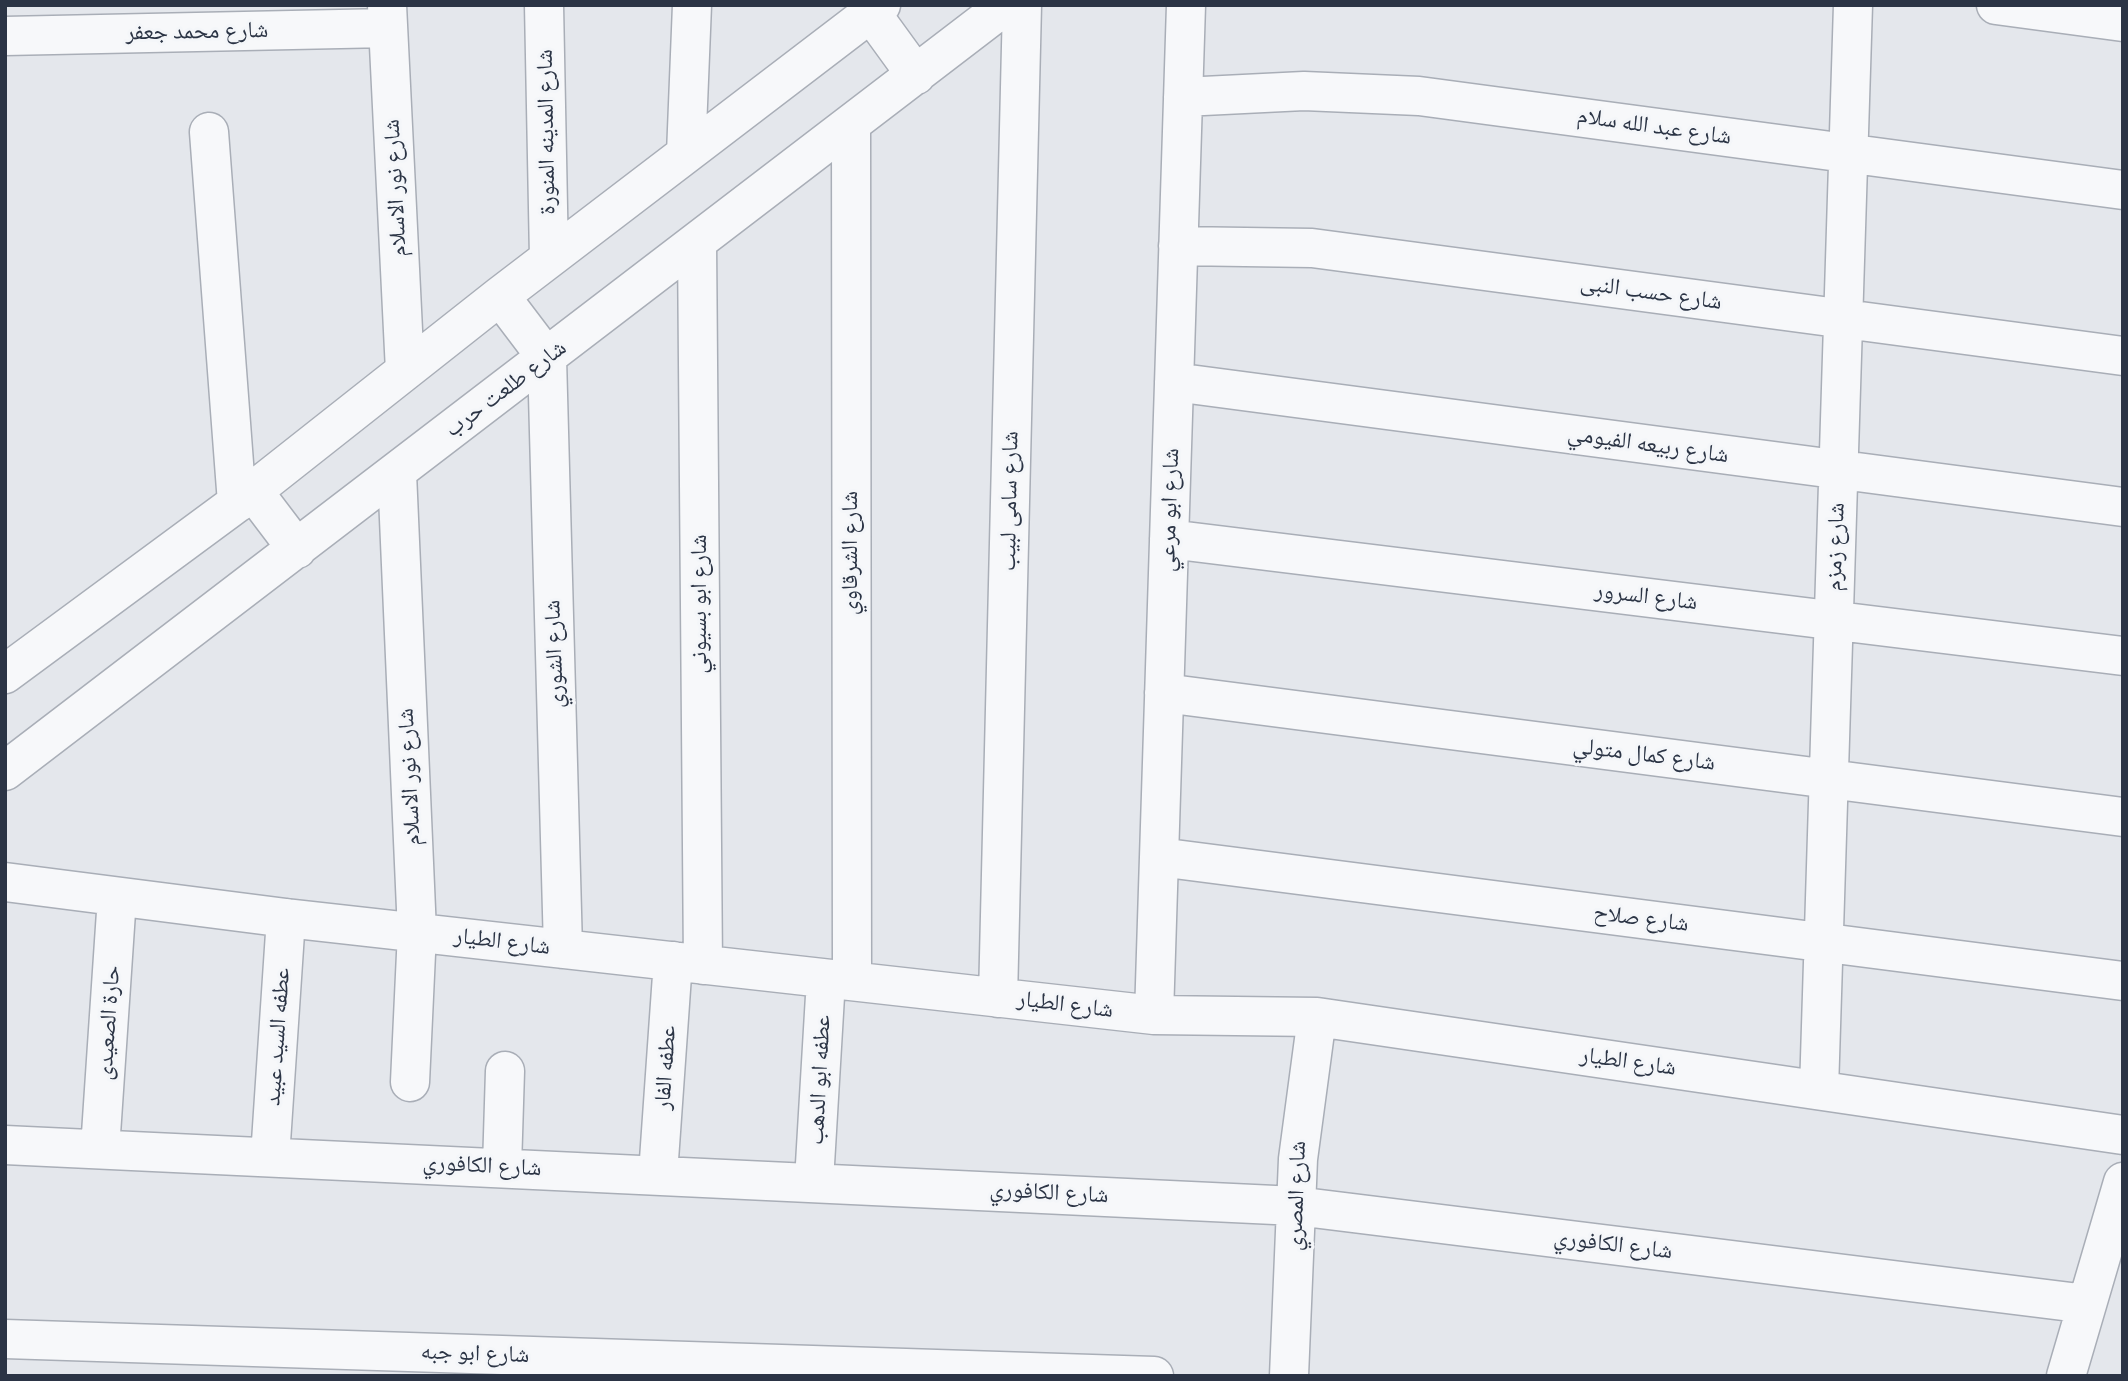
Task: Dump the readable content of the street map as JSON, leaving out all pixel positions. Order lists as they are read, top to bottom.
{
  "streets": {
    "street": [
      "شارع محمد جعفر",
      "شارع عبد الله سلام",
      "شارع المدينه المنورة",
      "شارع نور الاسلام",
      "شارع حسب النبى",
      "شارع طلعت حرب",
      "شارع ربيعه الفيومي",
      "شارع سامى لبيب",
      "شارع ابو مرعي",
      "شارع زمزم",
      "شارع الشرقاوي",
      "شارع السرور",
      "شارع ابو بسيوني",
      "شارع الشوري",
      "شارع كمال متولي",
      "شارع صلاح",
      "شارع الطيار",
      "حارة الصعيدى",
      "عطفه السيد عبيد",
      "عطفه الفار",
      "عطفه ابو الدهب",
      "شارع الكافوري",
      "شارع المصري",
      "شارع ابو جبه"
    ]
  },
  "crossings": [
    ["شارع محمد جعفر", "شارع نور الاسلام"],
    ["شارع عبد الله سلام", "شارع ابو مرعي"],
    ["شارع عبد الله سلام", "شارع زمزم"],
    ["شارع نور الاسلام", "شارع طلعت حرب"],
    ["شارع نور الاسلام", "شارع الطيار"],
    ["شارع حسب النبى", "شارع ابو مرعي"],
    ["شارع حسب النبى", "شارع زمزم"],
    ["شارع طلعت حرب", "شارع الشرقاوي"],
    ["شارع طلعت حرب", "شارع ابو بسيوني"],
    ["شارع طلعت حرب", "شارع الشوري"],
    ["شارع ربيعه الفيومي", "شارع ابو مرعي"],
    ["شارع ربيعه الفيومي", "شارع زمزم"],
    ["شارع سامى لبيب", "شارع الطيار"],
    ["شارع ابو مرعي", "شارع السرور"],
    ["شارع ابو مرعي", "شارع كمال متولي"],
    ["شارع ابو مرعي", "شارع صلاح"],
    ["شارع ابو مرعي", "شارع الطيار"],
    ["شارع زمزم", "شارع السرور"],
    ["شارع زمزم", "شارع كمال متولي"],
    ["شارع زمزم", "شارع صلاح"],
    ["شارع زمزم", "شارع الطيار"],
    ["شارع الشرقاوي", "شارع الطيار"],
    ["شارع الشرقاوي", "عطفه ابو الدهب"],
    ["شارع ابو بسيوني", "شارع الطيار"],
    ["شارع ابو بسيوني", "عطفه الفار"],
    ["شارع الشوري", "شارع الطيار"],
    ["شارع الطيار", "حارة الصعيدى"],
    ["شارع الطيار", "عطفه السيد عبيد"],
    ["شارع الطيار", "عطفه الفار"],
    ["شارع الطيار", "عطفه ابو الدهب"],
    ["شارع الطيار", "شارع المصري"],
    ["حارة الصعيدى", "شارع الكافوري"],
    ["عطفه السيد عبيد", "شارع الكافوري"],
    ["عطفه الفار", "شارع الكافوري"],
    ["عطفه ابو الدهب", "شارع الكافوري"],
    ["شارع الكافوري", "شارع المصري"]
  ]
}
